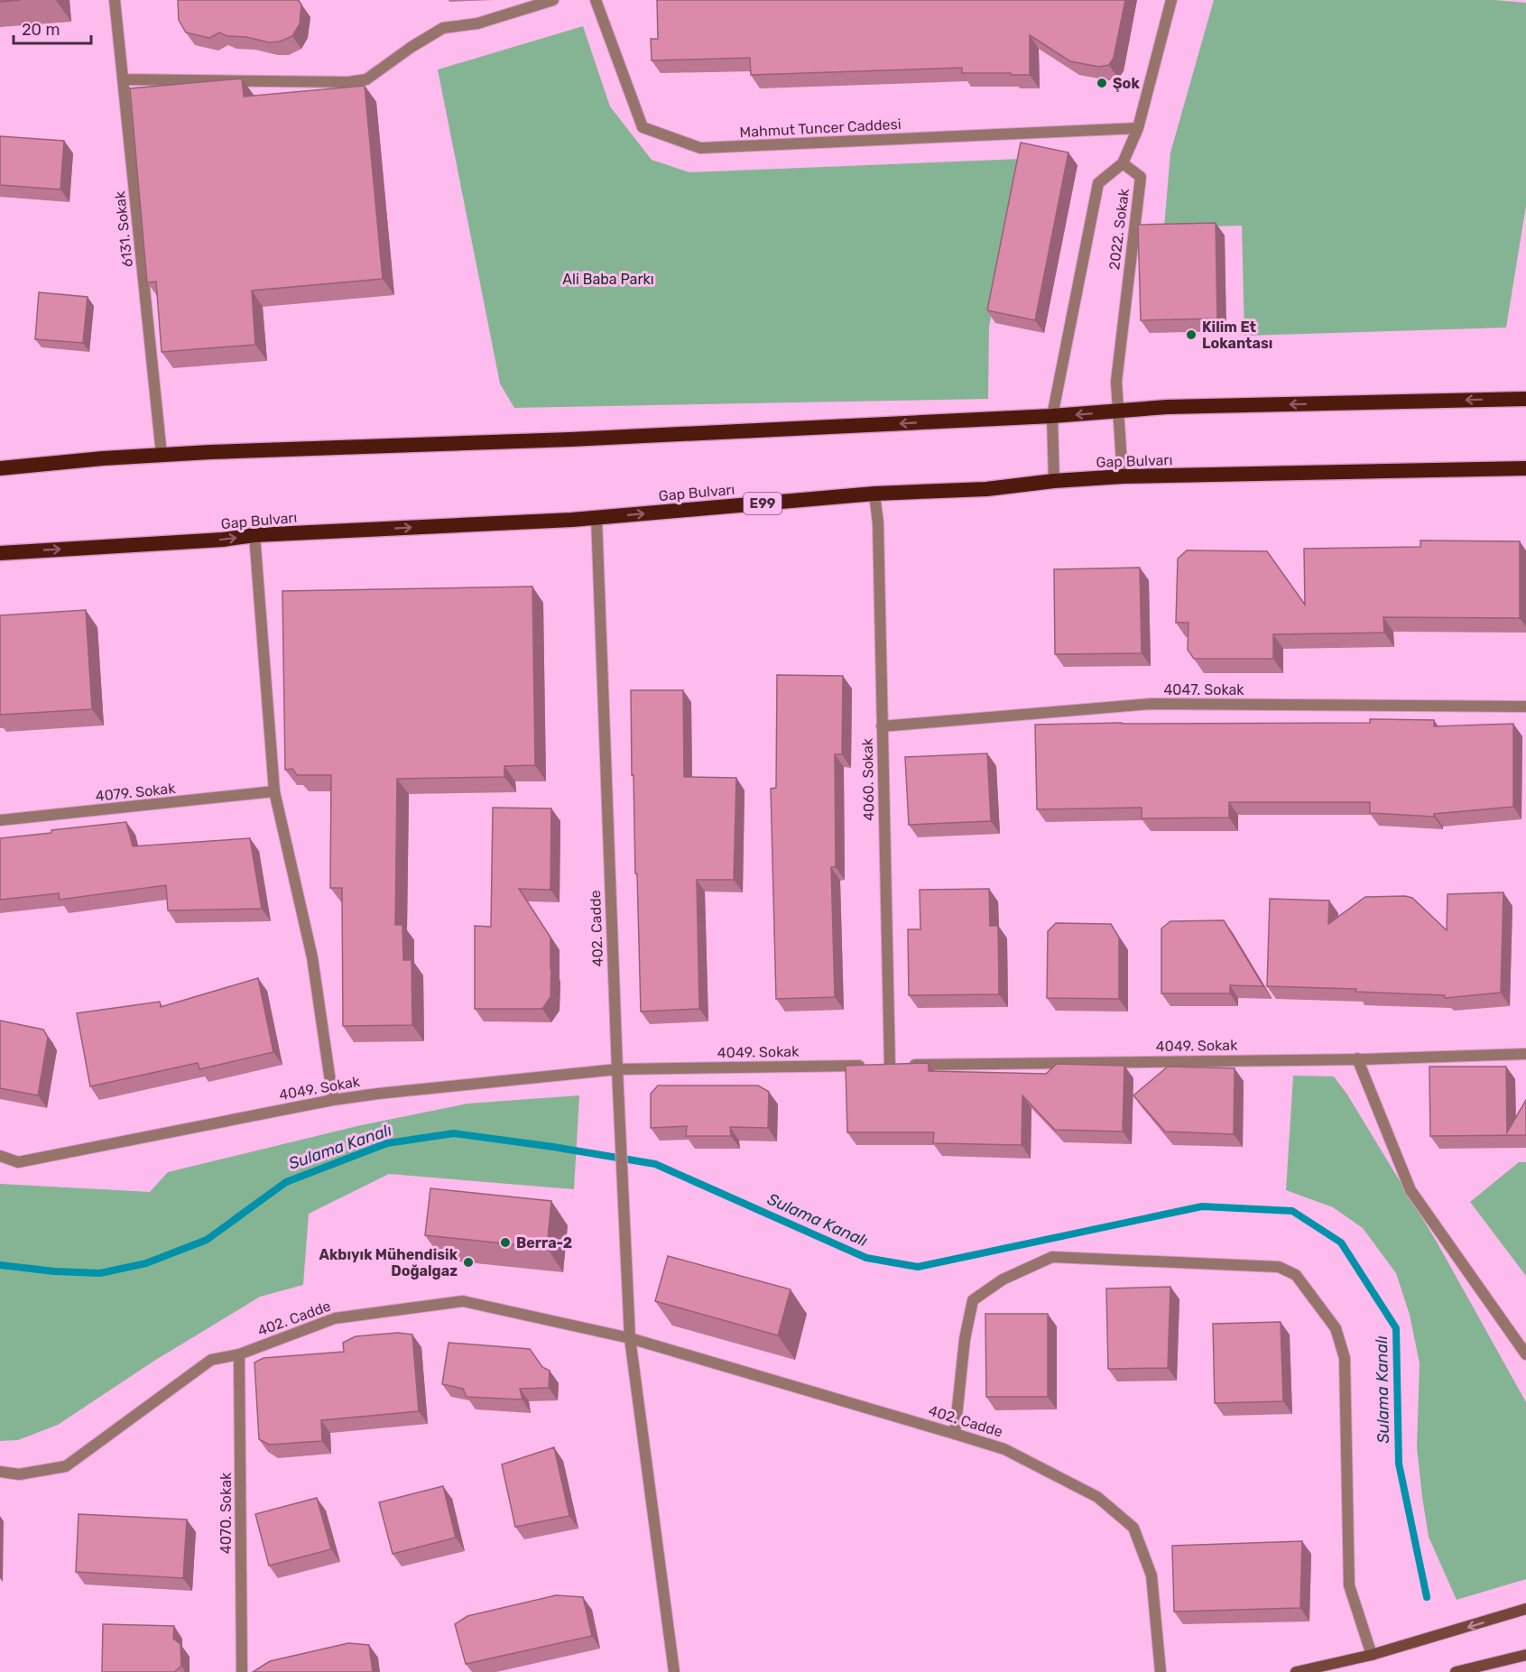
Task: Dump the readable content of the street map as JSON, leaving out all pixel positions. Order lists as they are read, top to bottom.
{
  "streets": {
    "highway": ["Gap Bulvarı", "E99"],
    "street": [
      "Mahmut Tuncer Caddesi",
      "6131. Sokak",
      "2022. Sokak",
      "4047. Sokak",
      "4060. Sokak",
      "4079. Sokak",
      "402. Cadde",
      "4049. Sokak",
      "4070. Sokak"
    ]
  },
  "crossings": [
    ["2022. Sokak", "Gap Bulvarı"],
    ["Gap Bulvarı", "4060. Sokak"],
    ["Gap Bulvarı", "402. Cadde"],
    ["4047. Sokak", "4060. Sokak"],
    ["4060. Sokak", "4049. Sokak"],
    ["402. Cadde", "4049. Sokak"],
    ["402. Cadde", "4070. Sokak"]
  ],
  "water": ["Sulama Kanalı"],
  "parks": ["Ali Baba Parkı"],
  "places": [
    "Şok",
    "Kilim Et Lokantası",
    "Berra-2",
    "Akbıyık Mühendisik Doğalgaz"
  ],
  "scale_bar": "20 m"
}
